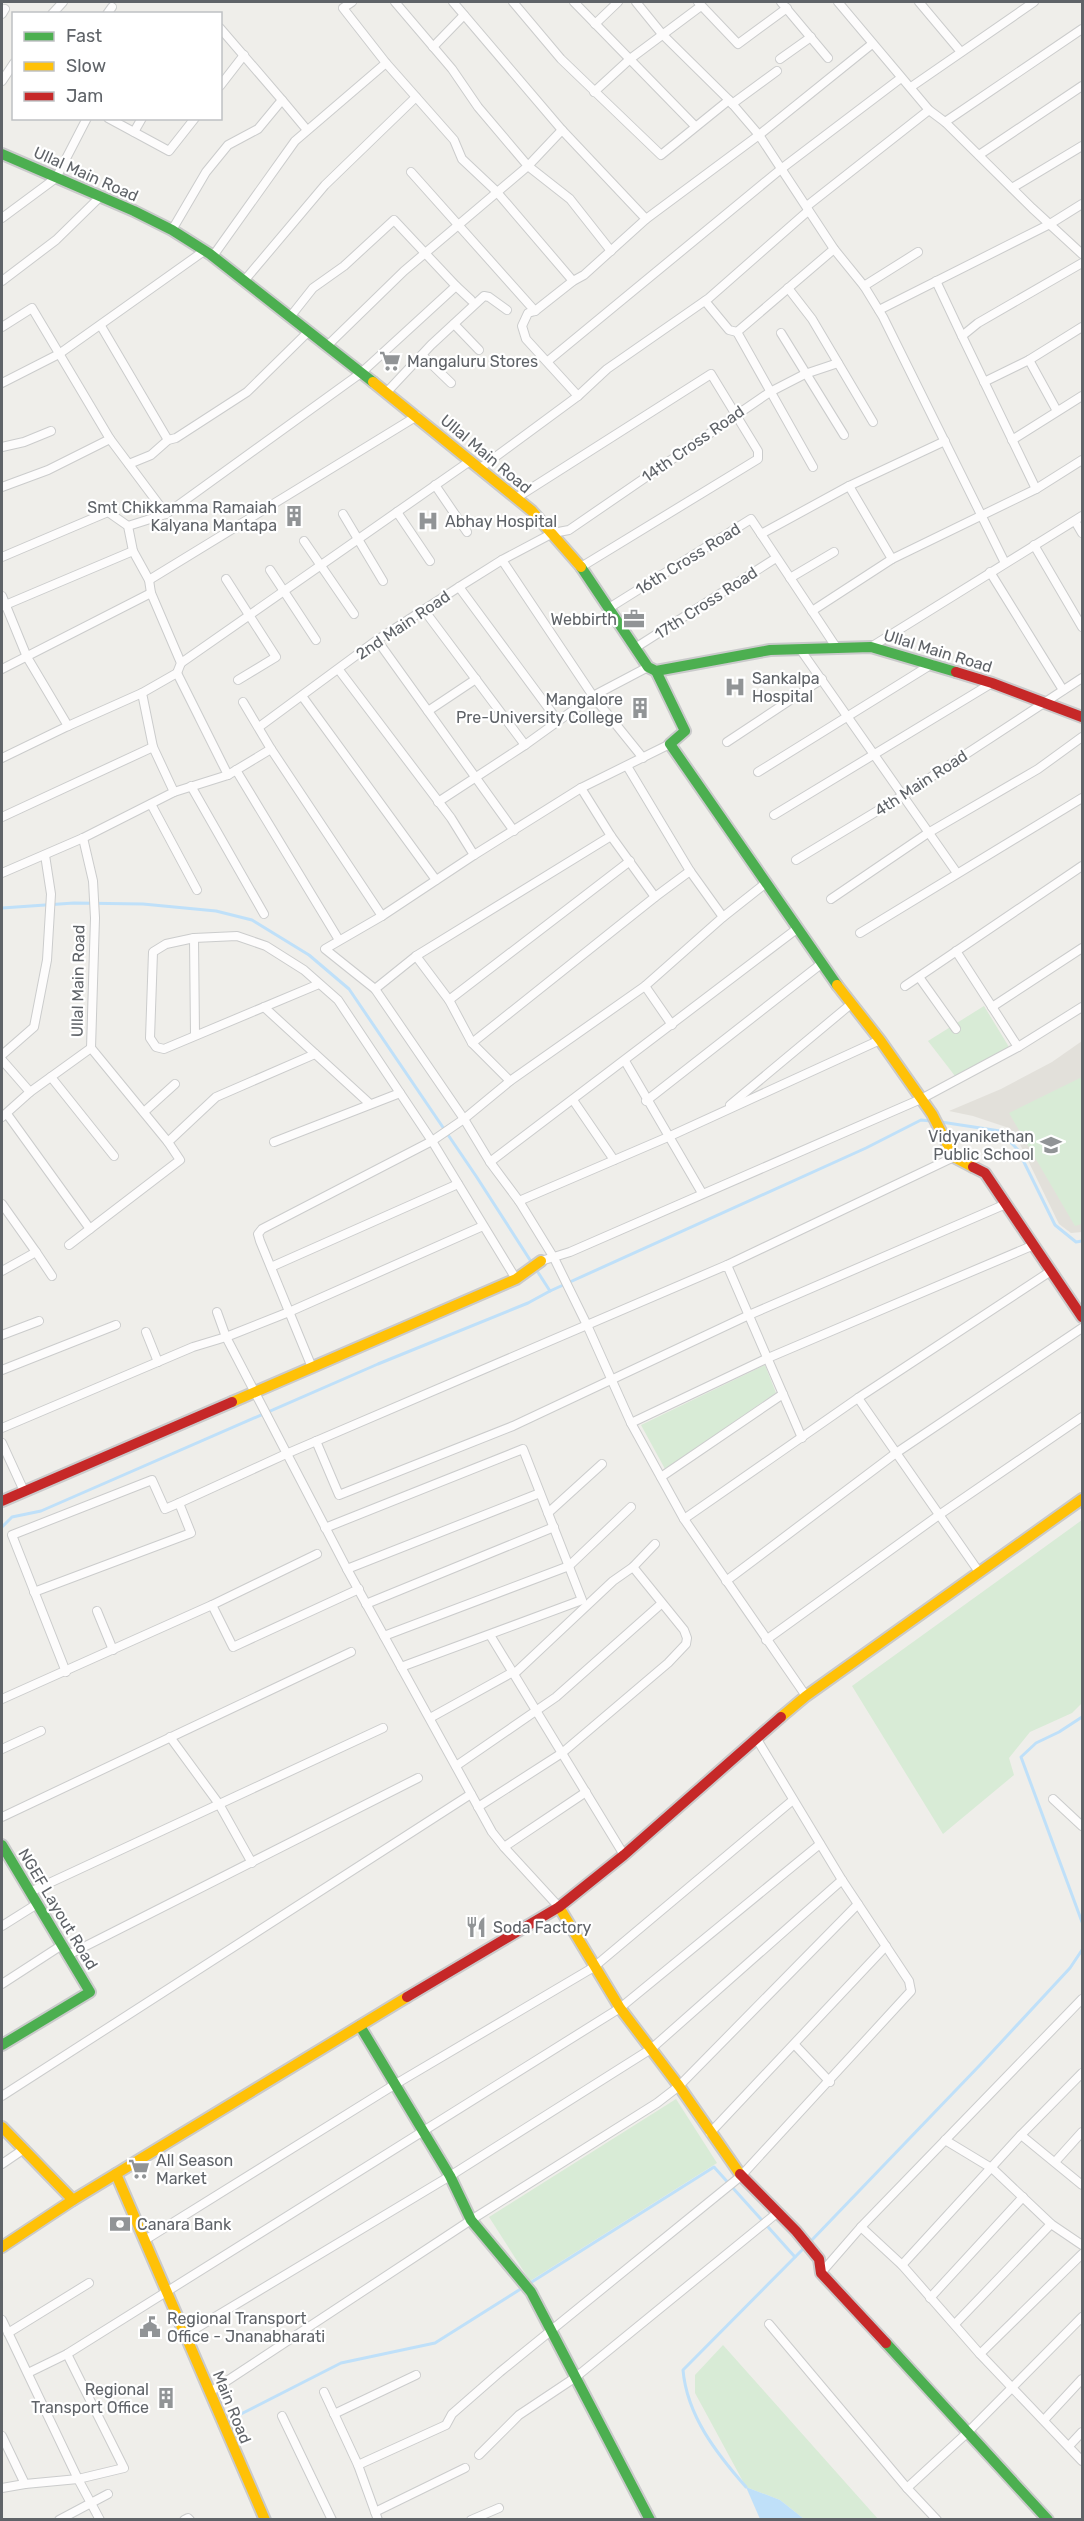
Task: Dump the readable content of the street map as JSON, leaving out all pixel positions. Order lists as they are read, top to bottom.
{
  "streets": {
    "street": [
      "Ullal Main Road",
      "14th Cross Road",
      "16th Cross Road",
      "17th Cross Road",
      "2nd Main Road",
      "4th Main Road",
      "NGEF Layout Road",
      "Main Road"
    ]
  },
  "crossings": [
    ["Ullal Main Road", "14th Cross Road"],
    ["Ullal Main Road", "16th Cross Road"],
    ["Ullal Main Road", "17th Cross Road"],
    ["Ullal Main Road", "2nd Main Road"],
    ["Ullal Main Road", "4th Main Road"],
    ["14th Cross Road", "2nd Main Road"]
  ],
  "places": {
    "supermarket": ["Mangaluru Stores", "All Season Market"],
    "building": ["Smt Chikkamma Ramaiah Kalyana Mantapa", "Mangalore Pre-University College", "Regional Transport Office"],
    "hospital": ["Abhay Hospital", "Sankalpa Hospital"],
    "office": ["Webbirth"],
    "school or university": ["Vidyanikethan Public School"],
    "restaurant": ["Soda Factory"],
    "bank": ["Canara Bank"],
    "public building": ["Regional Transport Office - Jnanabharati"]
  },
  "legend": ["Fast", "Slow", "Jam"]
}
